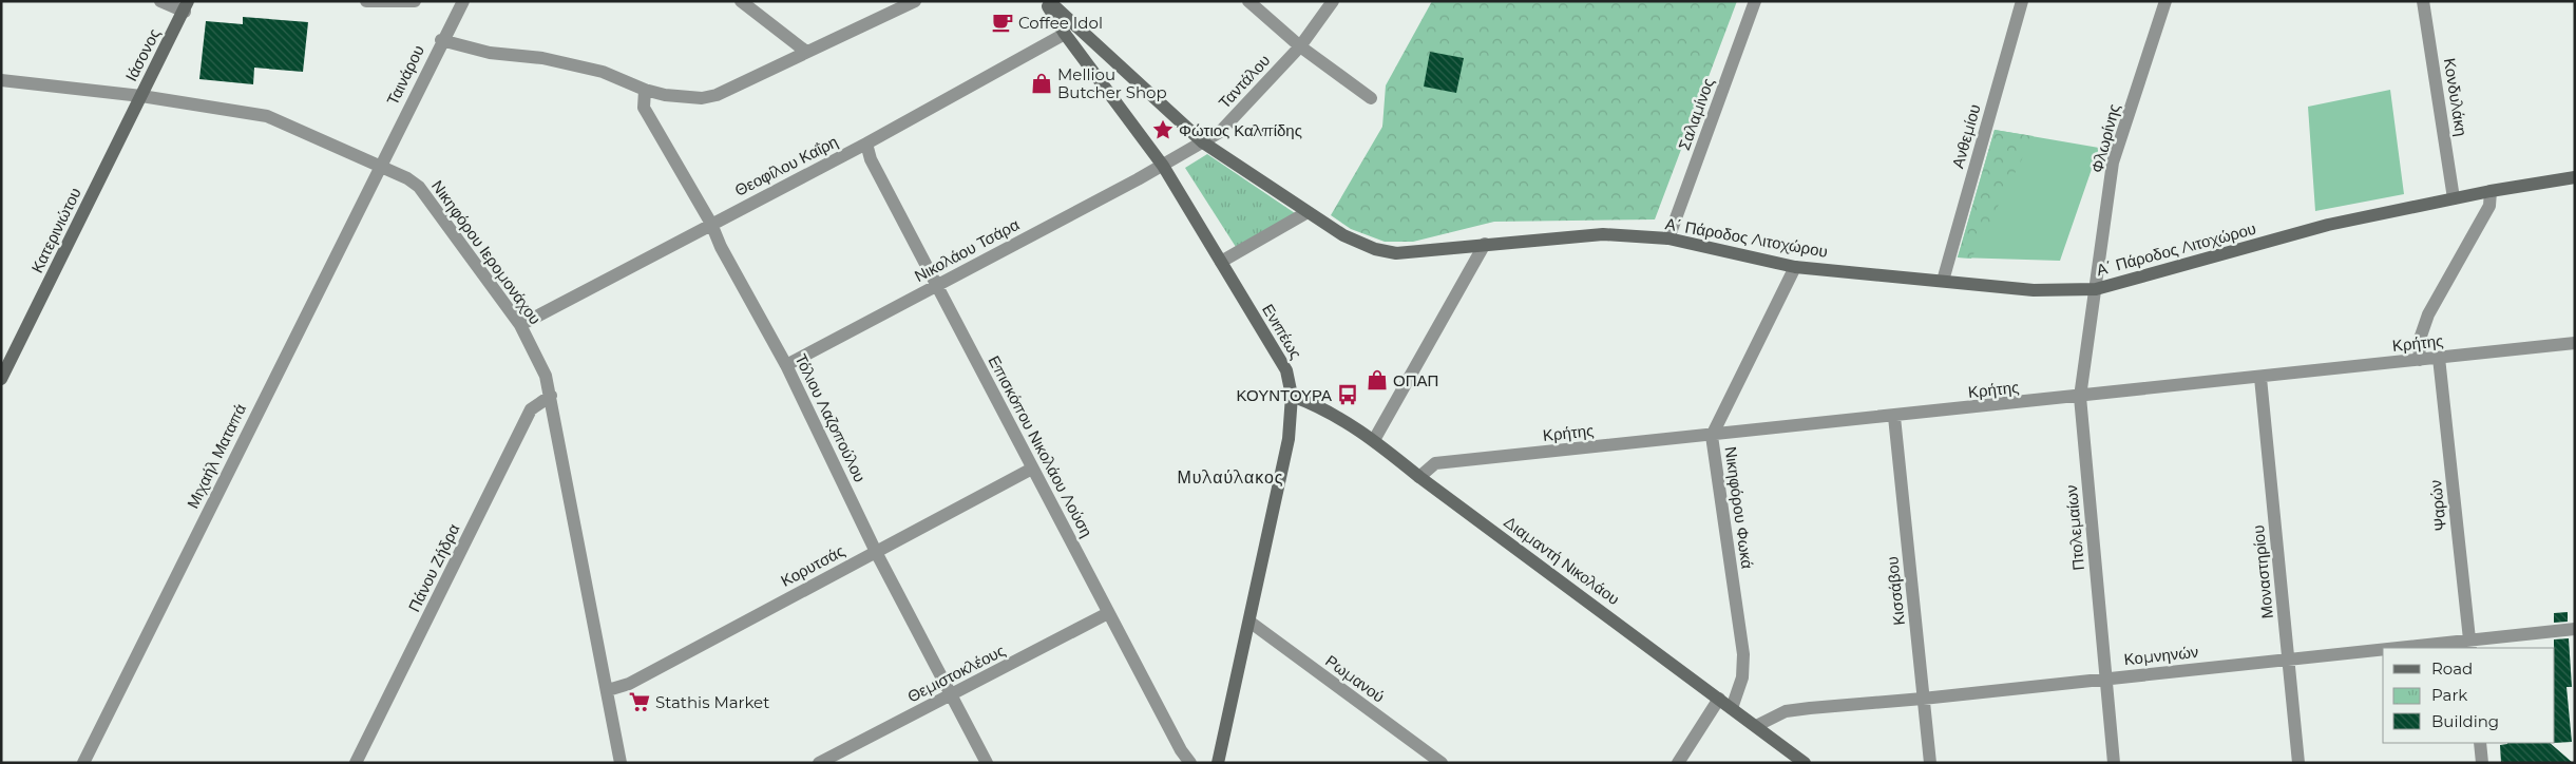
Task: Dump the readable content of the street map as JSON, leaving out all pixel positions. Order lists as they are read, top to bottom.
{
  "streets": {
    "street": [
      "Ιάσονος",
      "Ταινάρου",
      "Ταντάλου",
      "Κονδυλάκη",
      "Σαλαμίνος",
      "Ανθεμίου",
      "Φλωρίνης",
      "Θεοφίλου Καΐρη",
      "Κατερινιώτου",
      "Α΄ Πάροδος Λιτοχώρου",
      "Νικολάου Τσάρα",
      "Νικηφόρου Ιερομονάχου",
      "Ενιπέως",
      "Κρήτης",
      "Τόλιου Λαζοπούλου",
      "Επισκόπου Νικολάου Λούση",
      "Μιχαήλ Ματαπά",
      "Ψαρών",
      "Νικηφόρου Φωκά",
      "Πτολεμαίων",
      "Διαμαντή Νικολάου",
      "Κορυτσάς",
      "Πάνου Ζήδρα",
      "Μοναστηρίου",
      "Κισσάβου",
      "Κομνηνών",
      "Θεμιστοκλέους",
      "Ρωμανού"
    ]
  },
  "crossings": [
    ["Ιάσονος", "Κατερινιώτου"],
    ["Ιάσονος", "Νικηφόρου Ιερομονάχου"],
    ["Ταινάρου", "Νικηφόρου Ιερομονάχου"],
    ["Ταινάρου", "Μιχαήλ Ματαπά"],
    ["Ταντάλου", "Α΄ Πάροδος Λιτοχώρου"],
    ["Ταντάλου", "Νικολάου Τσάρα"],
    ["Ταντάλου", "Ενιπέως"],
    ["Κονδυλάκη", "Α΄ Πάροδος Λιτοχώρου"],
    ["Σαλαμίνος", "Α΄ Πάροδος Λιτοχώρου"],
    ["Ανθεμίου", "Α΄ Πάροδος Λιτοχώρου"],
    ["Φλωρίνης", "Α΄ Πάροδος Λιτοχώρου"],
    ["Φλωρίνης", "Πτολεμαίων"],
    ["Θεοφίλου Καΐρη", "Νικηφόρου Ιερομονάχου"],
    ["Θεοφίλου Καΐρη", "Ενιπέως"],
    ["Θεοφίλου Καΐρη", "Τόλιου Λαζοπούλου"],
    ["Θεοφίλου Καΐρη", "Επισκόπου Νικολάου Λούση"],
    ["Κατερινιώτου", "Νικηφόρου Ιερομονάχου"],
    ["Α΄ Πάροδος Λιτοχώρου", "Ενιπέως"],
    ["Α΄ Πάροδος Λιτοχώρου", "Νικηφόρου Φωκά"],
    ["Α΄ Πάροδος Λιτοχώρου", "Πτολεμαίων"],
    ["Νικολάου Τσάρα", "Ενιπέως"],
    ["Νικολάου Τσάρα", "Τόλιου Λαζοπούλου"],
    ["Νικολάου Τσάρα", "Επισκόπου Νικολάου Λούση"],
    ["Νικηφόρου Ιερομονάχου", "Μιχαήλ Ματαπά"],
    ["Νικηφόρου Ιερομονάχου", "Κορυτσάς"],
    ["Νικηφόρου Ιερομονάχου", "Πάνου Ζήδρα"],
    ["Ενιπέως", "Διαμαντή Νικολάου"],
    ["Ενιπέως", "Ρωμανού"],
    ["Κρήτης", "Ψαρών"],
    ["Κρήτης", "Νικηφόρου Φωκά"],
    ["Κρήτης", "Πτολεμαίων"],
    ["Κρήτης", "Διαμαντή Νικολάου"],
    ["Κρήτης", "Μοναστηρίου"],
    ["Κρήτης", "Κισσάβου"],
    ["Τόλιου Λαζοπούλου", "Κορυτσάς"],
    ["Τόλιου Λαζοπούλου", "Θεμιστοκλέους"],
    ["Επισκόπου Νικολάου Λούση", "Κορυτσάς"],
    ["Επισκόπου Νικολάου Λούση", "Θεμιστοκλέους"],
    ["Ψαρών", "Κομνηνών"],
    ["Νικηφόρου Φωκά", "Διαμαντή Νικολάου"],
    ["Πτολεμαίων", "Κομνηνών"],
    ["Διαμαντή Νικολάου", "Κομνηνών"],
    ["Μοναστηρίου", "Κομνηνών"],
    ["Κισσάβου", "Κομνηνών"]
  ],
  "districts": ["Μυλαύλακος"],
  "places": {
    "cafe": ["Coffee Idol"],
    "shop": ["Melliou Butcher Shop", "ΟΠΑΠ"],
    "place": ["Φώτιος Καλπίδης"],
    "bus stop": ["ΚΟΥΝΤΟΥΡΑ"],
    "supermarket": ["Stathis Market"]
  },
  "legend": ["Road", "Park", "Building"]
}
